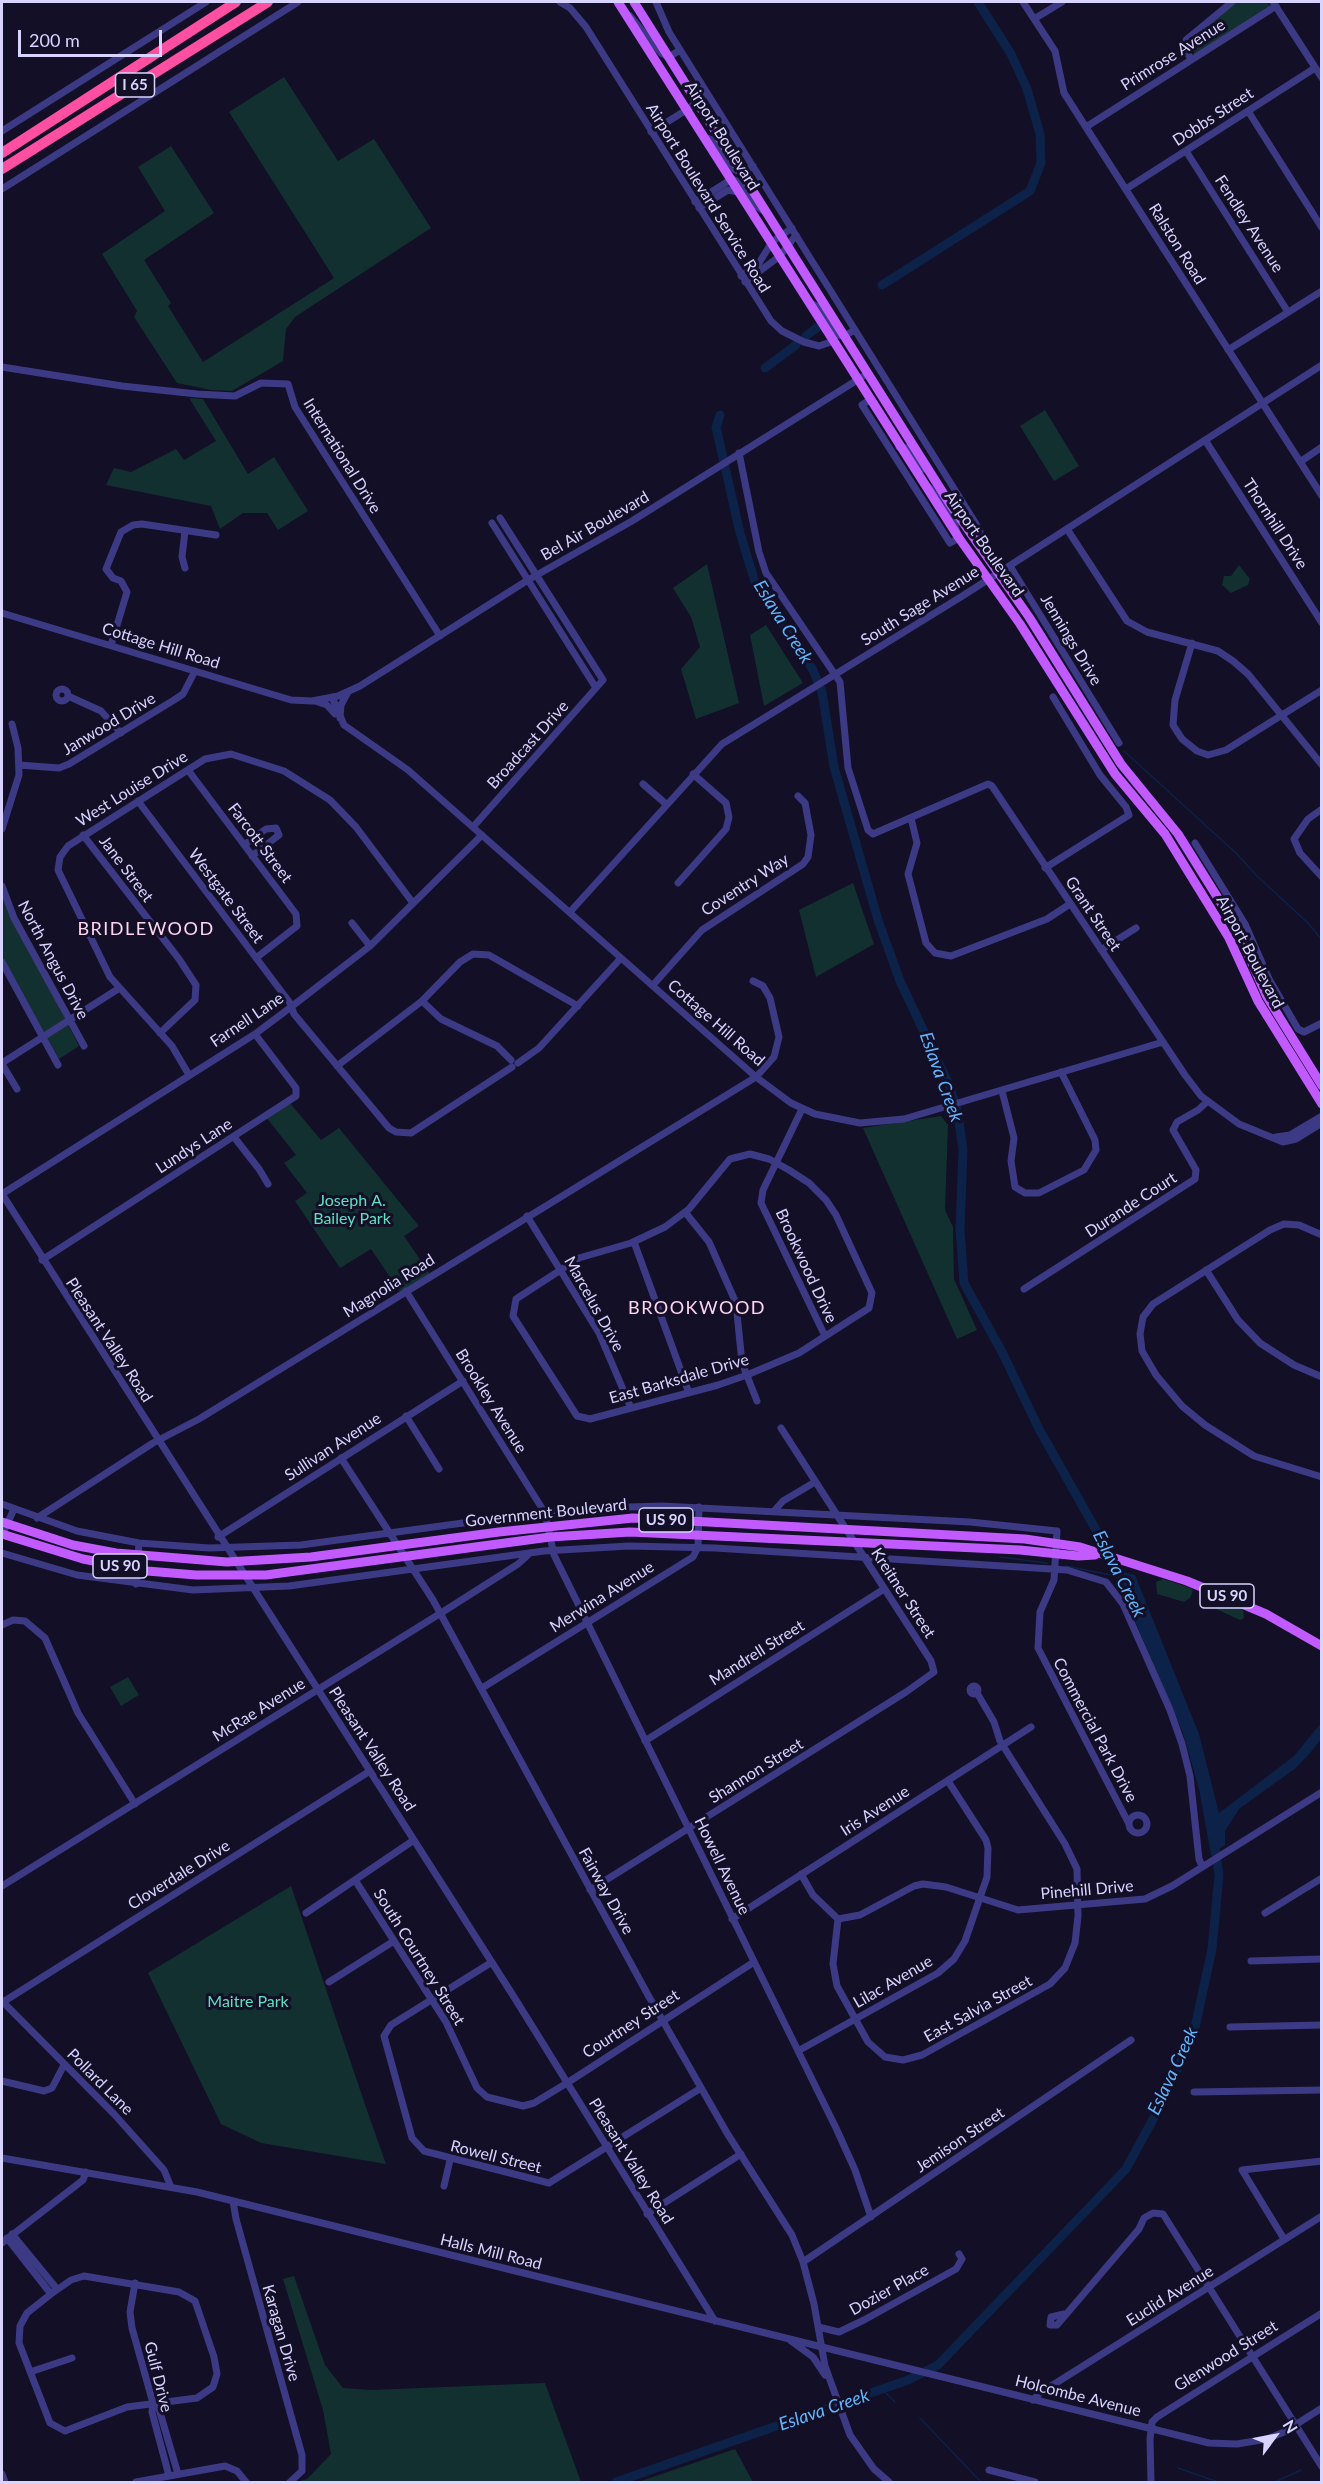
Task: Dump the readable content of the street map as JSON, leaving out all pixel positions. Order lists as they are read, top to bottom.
{
  "streets": {
    "highway": ["I 65"],
    "main road": ["Airport Boulevard", "Government Boulevard", "US 90"],
    "street": [
      "Primrose Avenue",
      "Dobbs Street",
      "Airport Boulevard Service Road",
      "Fendley Avenue",
      "Ralston Road",
      "International Drive",
      "Thornhill Drive",
      "Bel Air Boulevard",
      "South Sage Avenue",
      "Jennings Drive",
      "Cottage Hill Road",
      "Janwood Drive",
      "Broadcast Drive",
      "West Louise Drive",
      "Farcott Street",
      "Jane Street",
      "Coventry Way",
      "Westgate Street",
      "Grant Street",
      "North Angus Drive",
      "Farnell Lane",
      "Lundys Lane",
      "Durande Court",
      "Brookwood Drive",
      "Magnolia Road",
      "Marcelus Drive",
      "Pleasant Valley Road",
      "East Barksdale Drive",
      "Brookley Avenue",
      "Sullivan Avenue",
      "Kreitner Street",
      "Merwina Avenue",
      "Mandrell Street",
      "McRae Avenue",
      "Commercial Park Drive",
      "Shannon Street",
      "Iris Avenue",
      "Howell Avenue",
      "Cloverdale Drive",
      "Pinehill Drive",
      "Fairway Drive",
      "South Courtney Street",
      "Lilac Avenue",
      "East Salvia Street",
      "Courtney Street",
      "Pollard Lane",
      "Jemison Street",
      "Rowell Street",
      "Halls Mill Road",
      "Dozier Place",
      "Euclid Avenue",
      "Karagan Drive",
      "Glenwood Street",
      "Gulf Drive",
      "Holcombe Avenue"
    ]
  },
  "crossings": [
    ["Primrose Avenue", "Ralston Road"],
    ["Dobbs Street", "Fendley Avenue"],
    ["Dobbs Street", "Ralston Road"],
    ["Airport Boulevard", "Airport Boulevard Service Road"],
    ["Airport Boulevard", "Bel Air Boulevard"],
    ["Airport Boulevard", "South Sage Avenue"],
    ["Ralston Road", "South Sage Avenue"],
    ["International Drive", "Bel Air Boulevard"],
    ["Thornhill Drive", "South Sage Avenue"],
    ["Bel Air Boulevard", "Cottage Hill Road"],
    ["South Sage Avenue", "Jennings Drive"],
    ["South Sage Avenue", "Cottage Hill Road"],
    ["South Sage Avenue", "Grant Street"],
    ["Cottage Hill Road", "Janwood Drive"],
    ["Cottage Hill Road", "Broadcast Drive"],
    ["Cottage Hill Road", "Coventry Way"],
    ["Cottage Hill Road", "Westgate Street"],
    ["Cottage Hill Road", "Grant Street"],
    ["Cottage Hill Road", "Farnell Lane"],
    ["Cottage Hill Road", "Brookwood Drive"],
    ["Cottage Hill Road", "Magnolia Road"],
    ["West Louise Drive", "Farcott Street"],
    ["West Louise Drive", "Jane Street"],
    ["West Louise Drive", "Westgate Street"],
    ["West Louise Drive", "Farnell Lane"],
    ["Farcott Street", "Westgate Street"],
    ["Westgate Street", "Farnell Lane"],
    ["Grant Street", "Durande Court"],
    ["Farnell Lane", "Lundys Lane"],
    ["Farnell Lane", "Pleasant Valley Road"],
    ["Lundys Lane", "Pleasant Valley Road"],
    ["Brookwood Drive", "East Barksdale Drive"],
    ["Magnolia Road", "Marcelus Drive"],
    ["Magnolia Road", "Pleasant Valley Road"],
    ["Magnolia Road", "Brookley Avenue"],
    ["Magnolia Road", "Government Boulevard"],
    ["Marcelus Drive", "East Barksdale Drive"],
    ["Pleasant Valley Road", "Sullivan Avenue"],
    ["Pleasant Valley Road", "Government Boulevard"],
    ["Pleasant Valley Road", "McRae Avenue"],
    ["Pleasant Valley Road", "Cloverdale Drive"],
    ["Pleasant Valley Road", "South Courtney Street"],
    ["Pleasant Valley Road", "Courtney Street"],
    ["Pleasant Valley Road", "Rowell Street"],
    ["Pleasant Valley Road", "Halls Mill Road"],
    ["Brookley Avenue", "Sullivan Avenue"],
    ["Brookley Avenue", "Government Boulevard"],
    ["Brookley Avenue", "Howell Avenue"],
    ["Sullivan Avenue", "Fairway Drive"],
    ["Government Boulevard", "Kreitner Street"],
    ["Government Boulevard", "Commercial Park Drive"],
    ["Government Boulevard", "Howell Avenue"],
    ["Government Boulevard", "Fairway Drive"],
    ["Kreitner Street", "Mandrell Street"],
    ["Kreitner Street", "Shannon Street"],
    ["Merwina Avenue", "Howell Avenue"],
    ["Merwina Avenue", "Fairway Drive"],
    ["Mandrell Street", "Howell Avenue"],
    ["McRae Avenue", "Fairway Drive"],
    ["Shannon Street", "Howell Avenue"],
    ["Shannon Street", "Fairway Drive"],
    ["Iris Avenue", "Howell Avenue"],
    ["Iris Avenue", "Lilac Avenue"],
    ["Howell Avenue", "Lilac Avenue"],
    ["Howell Avenue", "Courtney Street"],
    ["Howell Avenue", "Jemison Street"],
    ["Cloverdale Drive", "Pollard Lane"],
    ["Pinehill Drive", "Lilac Avenue"],
    ["Pinehill Drive", "East Salvia Street"],
    ["Fairway Drive", "Courtney Street"],
    ["Fairway Drive", "Jemison Street"],
    ["Fairway Drive", "Rowell Street"],
    ["Fairway Drive", "Halls Mill Road"],
    ["Fairway Drive", "Dozier Place"],
    ["Fairway Drive", "Holcombe Avenue"],
    ["South Courtney Street", "Courtney Street"],
    ["South Courtney Street", "Rowell Street"],
    ["Lilac Avenue", "East Salvia Street"],
    ["Pollard Lane", "Halls Mill Road"],
    ["Halls Mill Road", "Karagan Drive"],
    ["Halls Mill Road", "Holcombe Avenue"],
    ["Euclid Avenue", "Holcombe Avenue"],
    ["Glenwood Street", "Holcombe Avenue"]
  ],
  "districts": ["BRIDLEWOOD", "BROOKWOOD"],
  "water": ["Eslava Creek"],
  "parks": ["Joseph A. Bailey Park", "Maitre Park"],
  "scale_bar": "200 m",
  "north": "top right"
}
